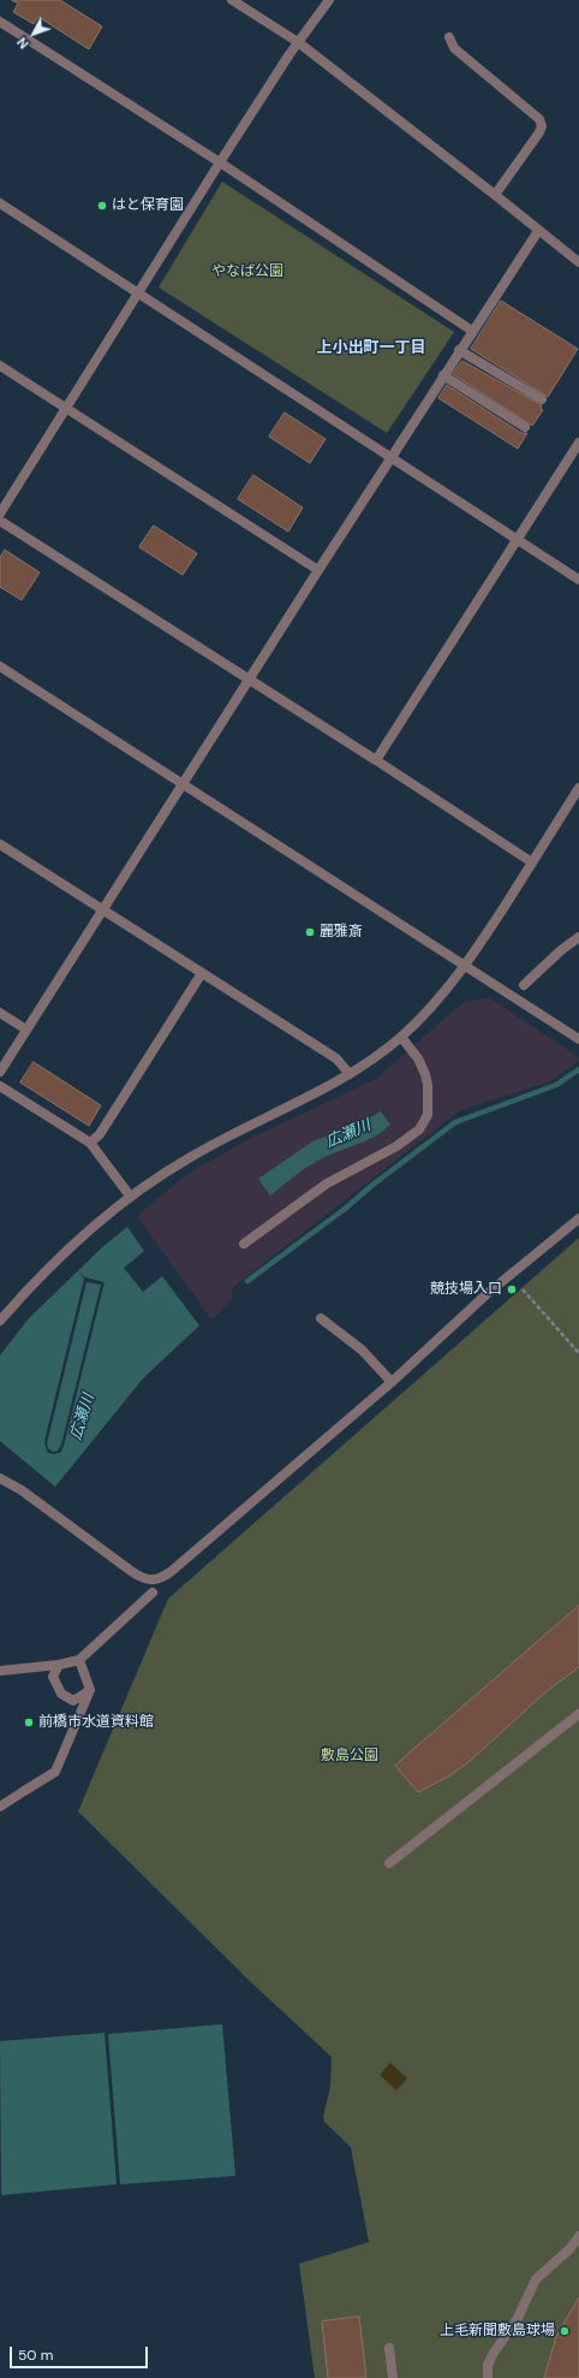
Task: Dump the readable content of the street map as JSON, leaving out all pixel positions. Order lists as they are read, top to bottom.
{
  "districts": ["上小出町一丁目"],
  "water": ["広瀬川"],
  "parks": ["やなば公園", "敷島公園"],
  "places": [
    "はと保育園",
    "麗雅斎",
    "競技場入口",
    "前橋市水道資料館",
    "上毛新聞敷島球場"
  ],
  "scale_bar": "50 m",
  "north": "bottom left"
}
